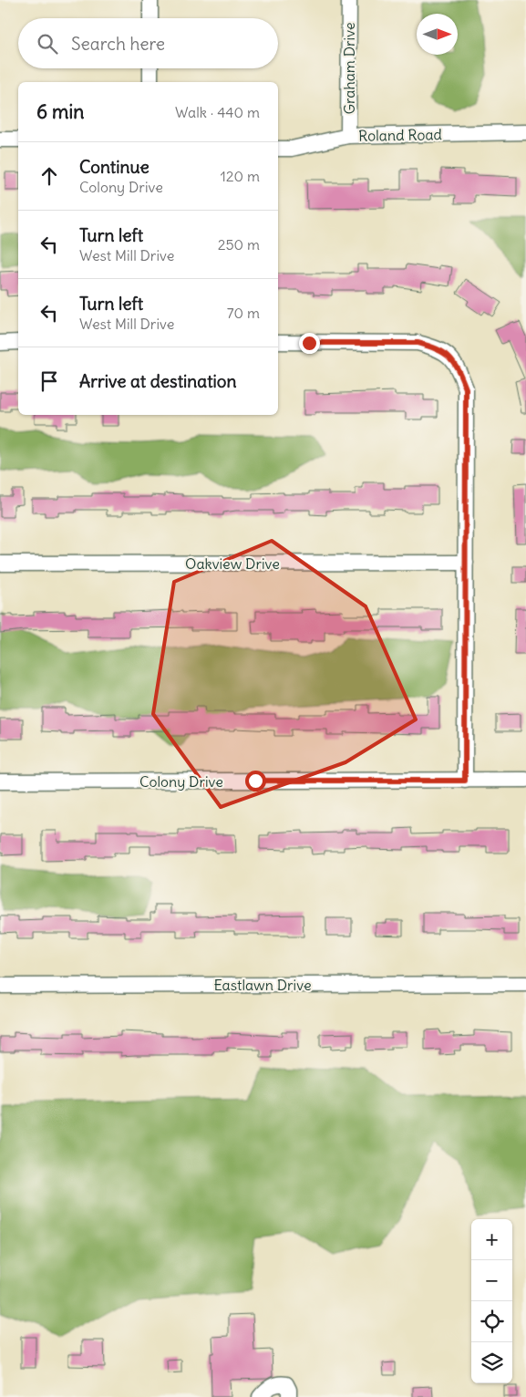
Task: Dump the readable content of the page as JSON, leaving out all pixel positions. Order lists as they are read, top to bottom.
{
  "streets": {
    "street": [
      "Graham Drive",
      "Roland Road",
      "Oakview Drive",
      "Colony Drive",
      "Eastlawn Drive"
    ]
  },
  "crossings": [
    ["Graham Drive", "Roland Road"]
  ],
  "north": "right",
  "page": {
    "search": "Search here",
    "heading": ["6 min", "Walk · 440 m"],
    "list": [
      ["Continue", "Colony Drive", "120 m"],
      ["Turn left", "West Mill Drive", "250 m"],
      ["Turn left", "West Mill Drive", "70 m"],
      "Arrive at destination"
    ],
    "map_buttons": ["+", "−"]
  }
}
